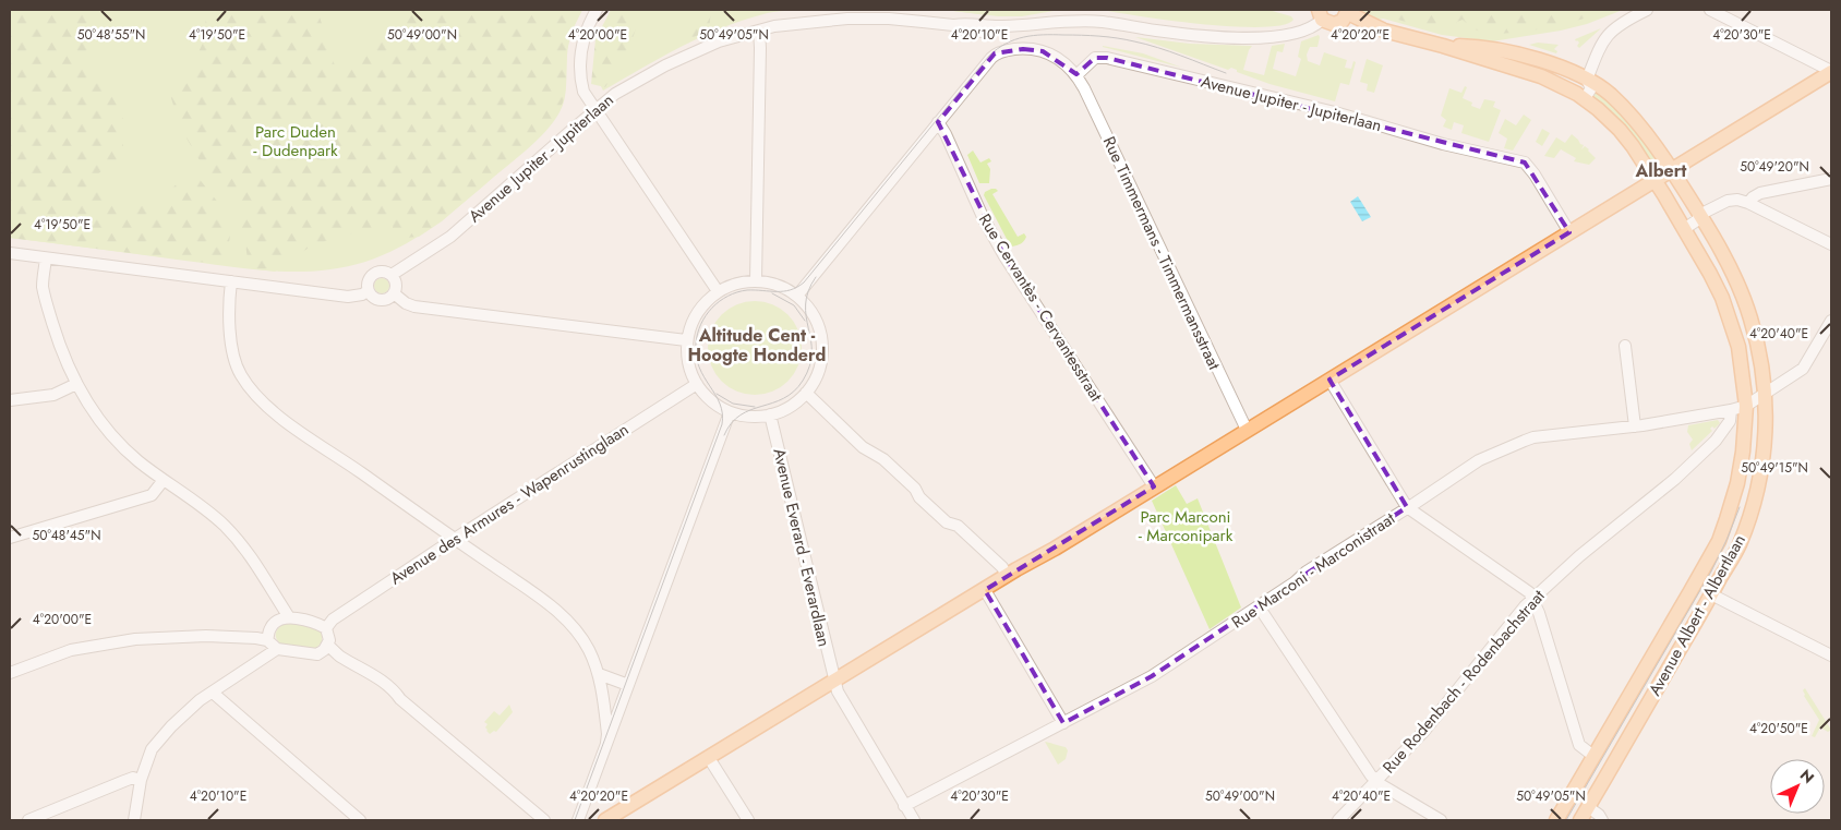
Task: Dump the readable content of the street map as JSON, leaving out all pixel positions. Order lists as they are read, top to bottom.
{
  "streets": {
    "main road": ["Avenue Albert - Albertlaan"],
    "street": [
      "Avenue Jupiter - Jupiterlaan",
      "Rue Timmermans - Timmermansstraat",
      "Rue Cervantès - Cervantesstraat",
      "Avenue des Armures - Wapenrustinglaan",
      "Avenue Everard - Everardlaan",
      "Rue Marconi - Marconistraat",
      "Rue Rodenbach - Rodenbachstraat"
    ]
  },
  "crossings": [
    ["Avenue Jupiter - Jupiterlaan", "Rue Timmermans - Timmermansstraat"],
    ["Avenue des Armures - Wapenrustinglaan", "Avenue Everard - Everardlaan"],
    ["Avenue Everard - Everardlaan", "Rue Marconi - Marconistraat"],
    ["Rue Marconi - Marconistraat", "Avenue Albert - Albertlaan"],
    ["Rue Marconi - Marconistraat", "Rue Rodenbach - Rodenbachstraat"]
  ],
  "districts": ["Albert", "Altitude Cent - Hoogte Honderd"],
  "parks": ["Parc Duden - Dudenpark", "Parc Marconi - Marconipark"],
  "north": "top right",
  "coordinates": [
    "50°48'55\"N",
    "50°49'00\"N",
    "50°49'05\"N",
    "4°19'50\"E",
    "4°20'00\"E",
    "4°20'10\"E",
    "4°20'20\"E",
    "4°20'30\"E",
    "50°49'20\"N",
    "4°20'40\"E",
    "50°49'15\"N",
    "50°48'45\"N",
    "4°20'50\"E"
  ]
}
